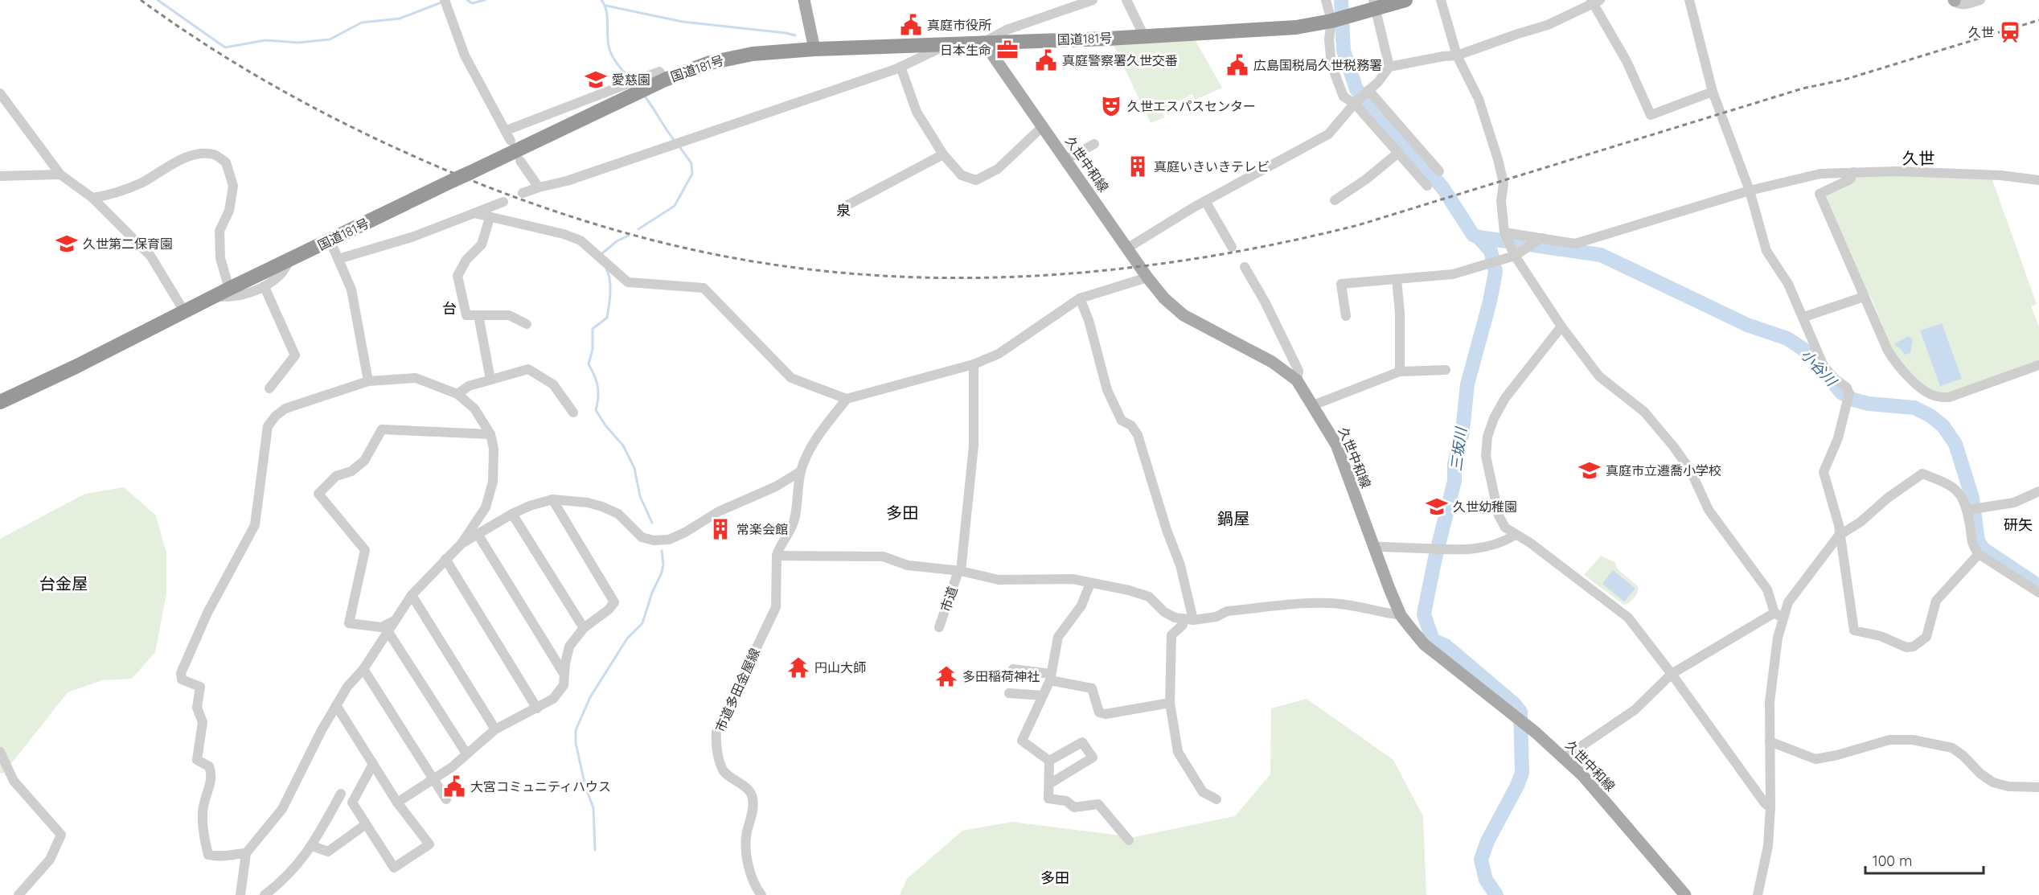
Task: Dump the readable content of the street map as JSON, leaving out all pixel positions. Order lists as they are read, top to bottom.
{
  "streets": {
    "highway": ["国道181号"],
    "main road": ["久世中和線"],
    "street": ["市道", "市道多田金屋線"]
  },
  "crossings": [
    ["国道181号", "久世中和線"]
  ],
  "districts": [
    "久世",
    "泉",
    "台",
    "多田",
    "鍋屋",
    "研矢",
    "台金屋",
    "多田"
  ],
  "water": ["小谷川", "三坂川"],
  "places": {
    "public building": [
      "真庭市役所",
      "真庭警察署久世交番",
      "広島国税局久世税務署",
      "大宮コミュニティハウス"
    ],
    "station": ["久世"],
    "office": ["日本生命"],
    "school or university": [
      "愛慈園",
      "久世第二保育園",
      "真庭市立遷喬小学校",
      "久世幼稚園"
    ],
    "theatre": ["久世エスパスセンター"],
    "building": ["真庭いきいきテレビ", "常楽会館"],
    "temple": ["円山大師", "多田稲荷神社"]
  },
  "scale_bar": "100 m"
}
